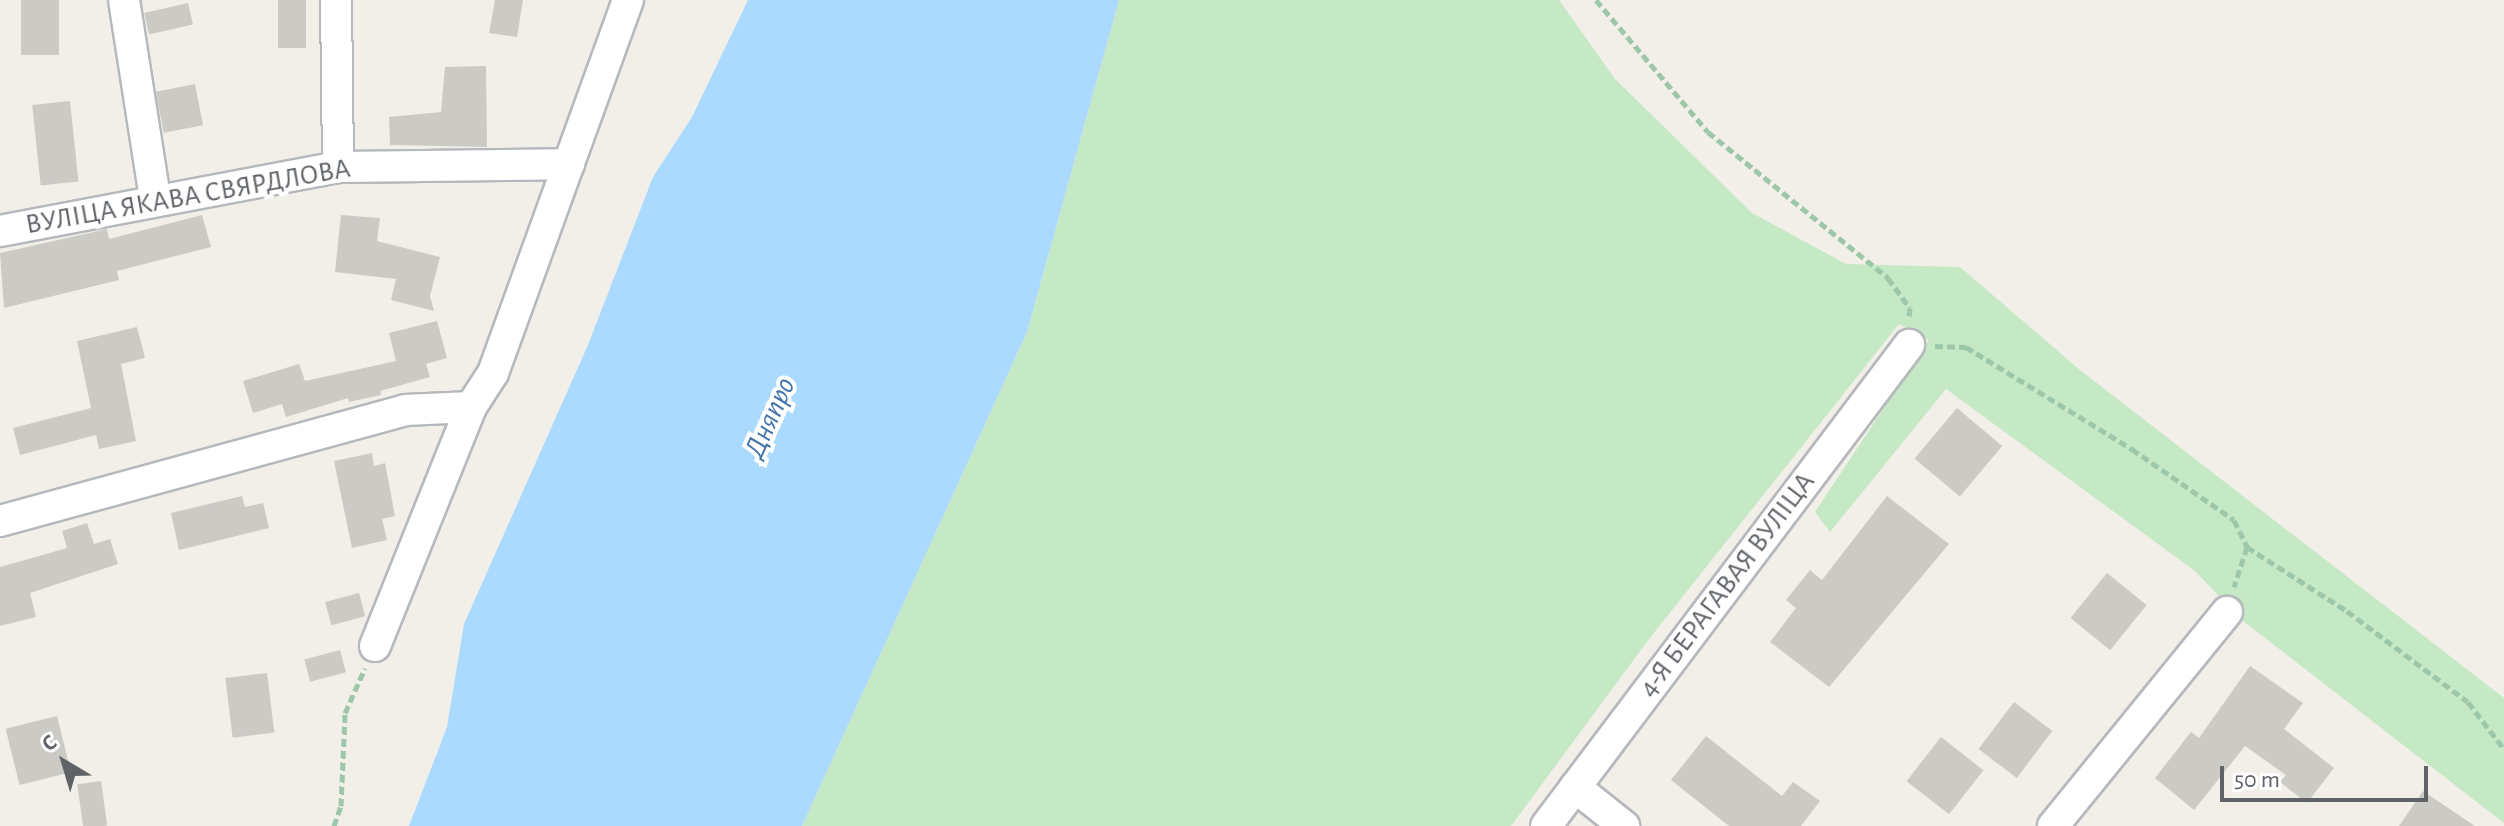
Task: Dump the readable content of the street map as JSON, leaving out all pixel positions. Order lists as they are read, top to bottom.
{
  "streets": {
    "street": ["ВУЛІЦА ЯКАВА СВЯРДЛОВА", "4-Я БЕРАГАВАЯ ВУЛІЦА"]
  },
  "water": ["Дняпро"],
  "scale_bar": "50 m",
  "north": "top left"
}
